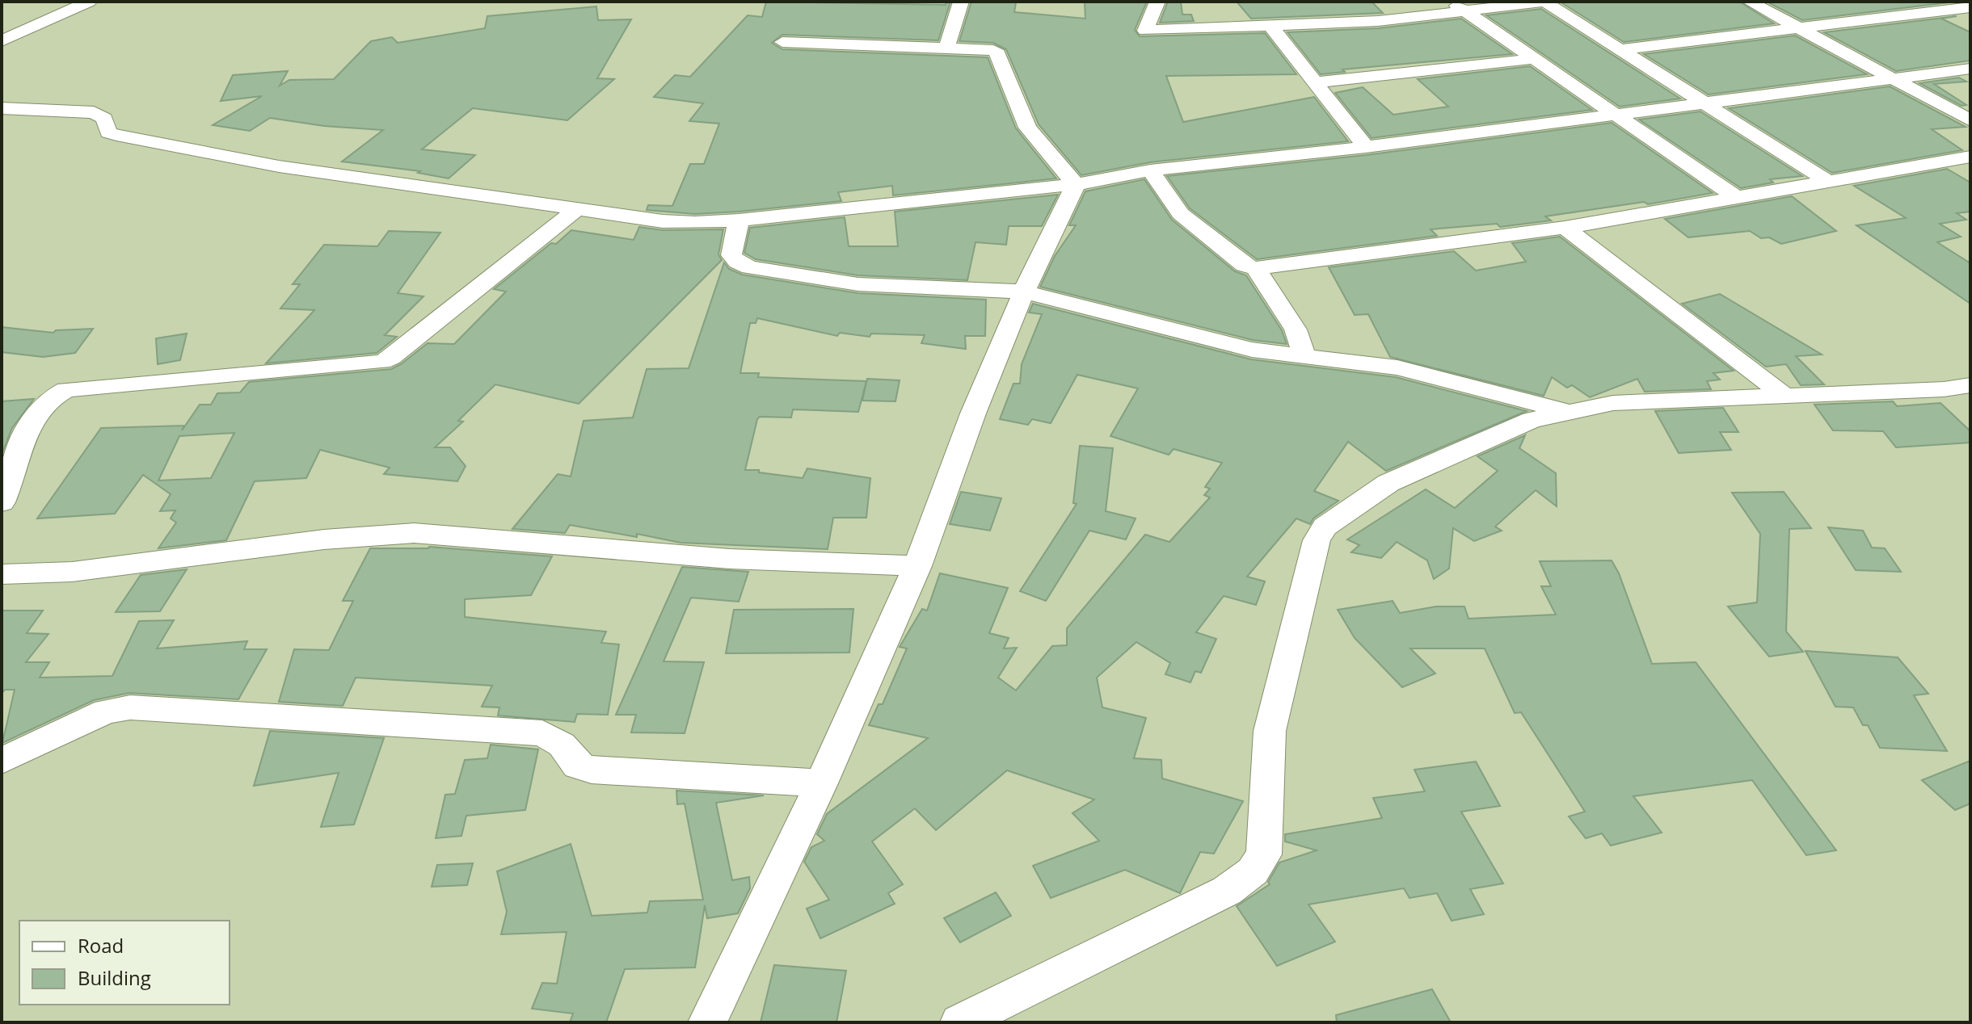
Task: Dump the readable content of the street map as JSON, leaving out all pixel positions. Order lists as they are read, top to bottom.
{
  "legend": ["Road", "Building"]
}
